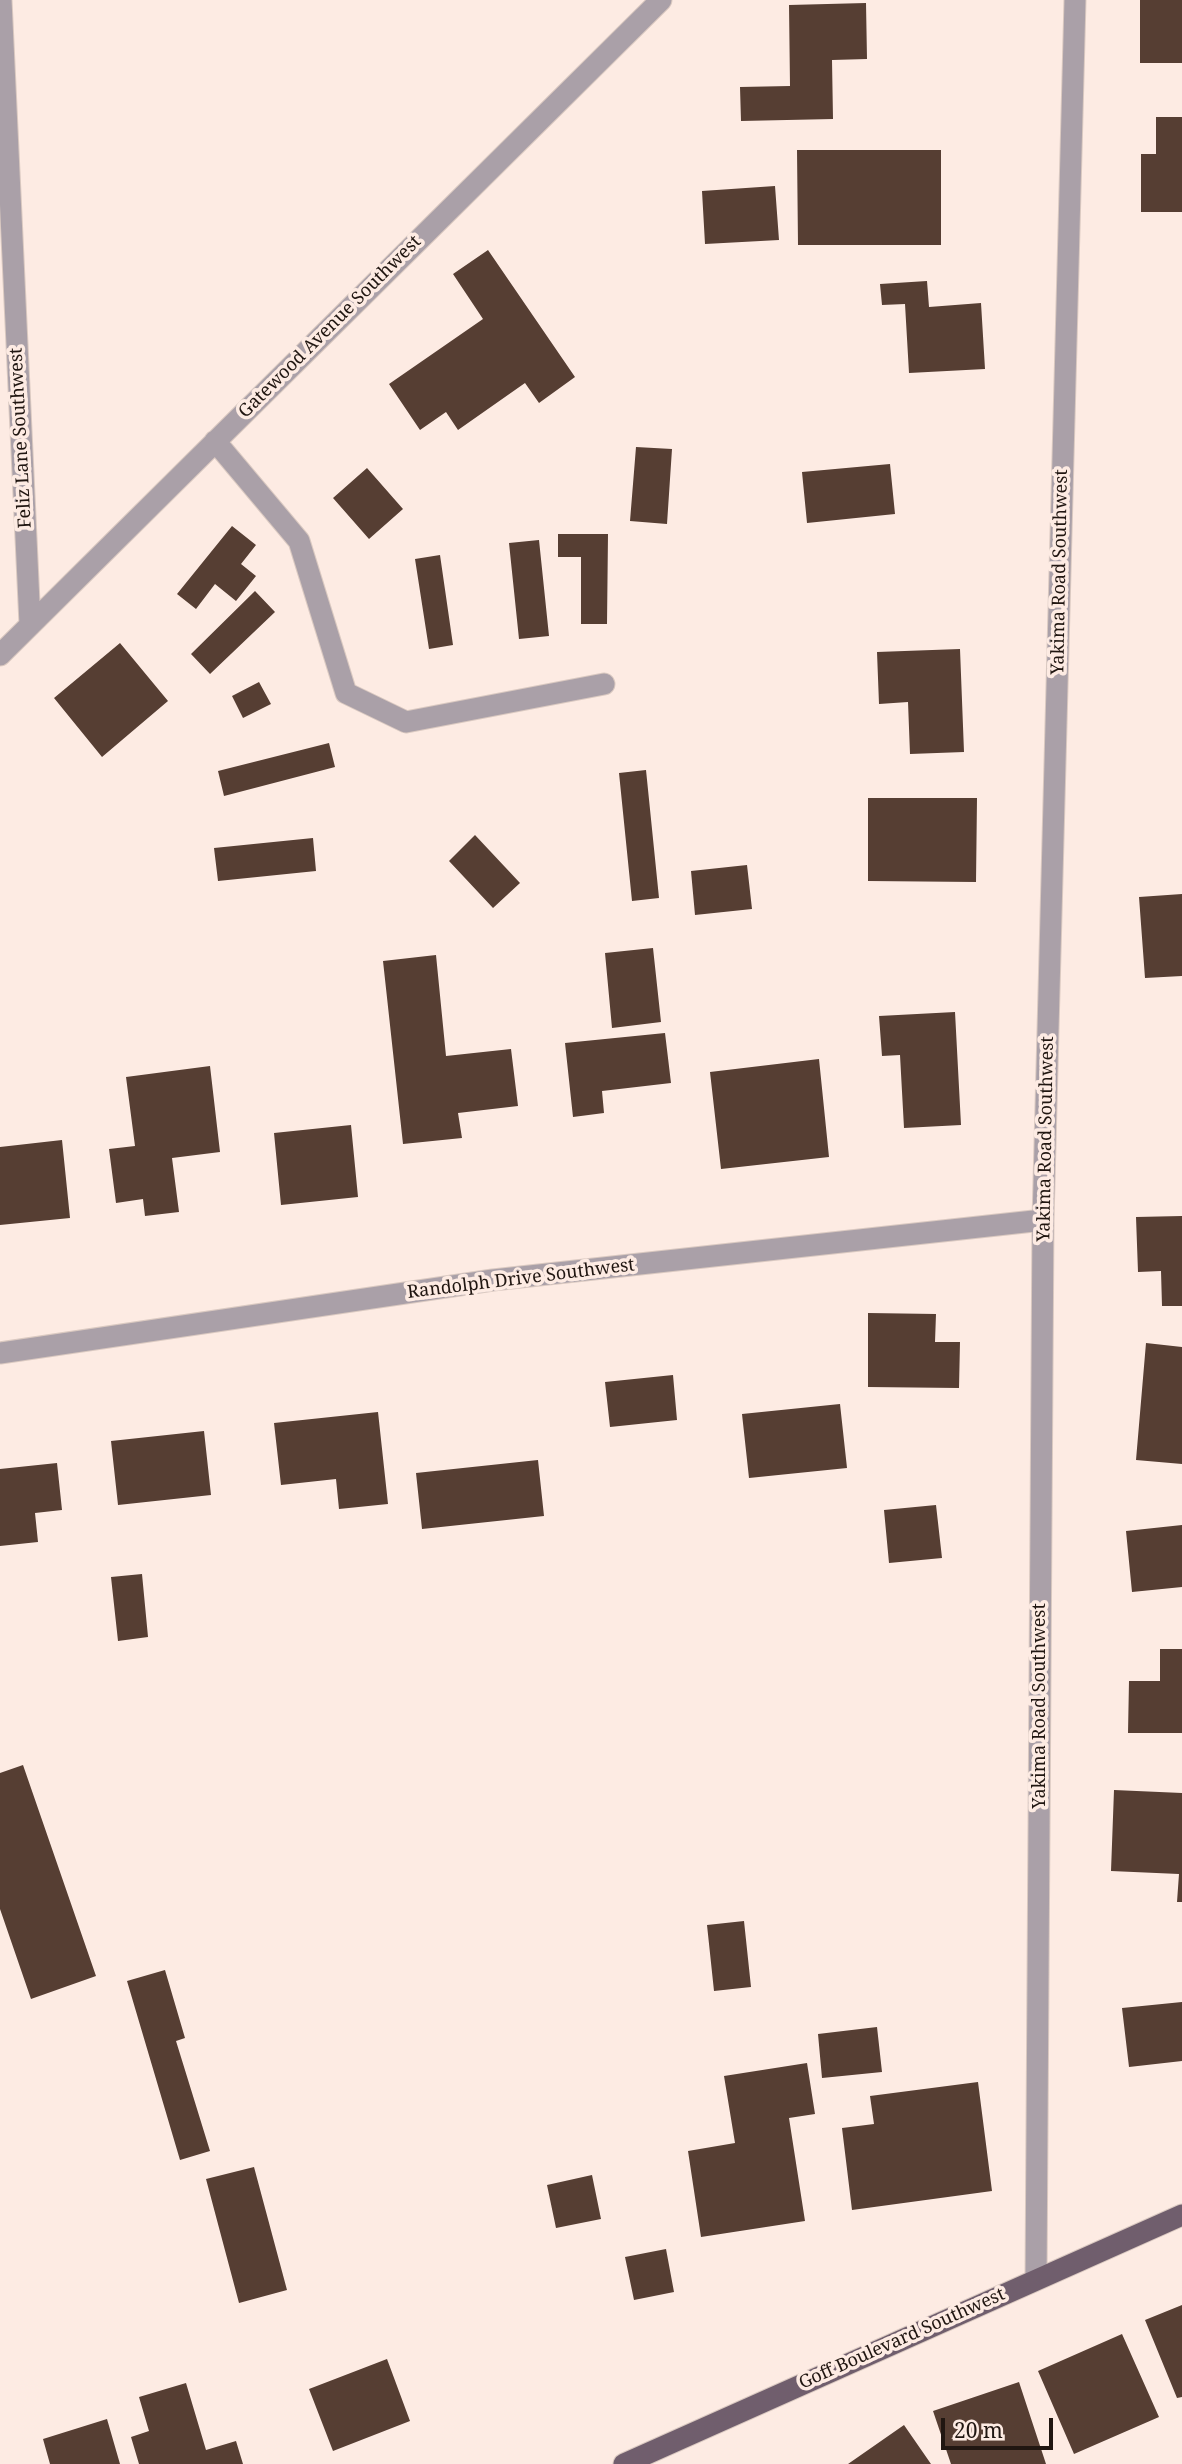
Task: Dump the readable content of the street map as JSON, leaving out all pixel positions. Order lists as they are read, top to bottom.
{
  "streets": {
    "main road": ["Goff Boulevard Southwest"],
    "street": [
      "Gatewood Avenue Southwest",
      "Feliz Lane Southwest",
      "Yakima Road Southwest",
      "Randolph Drive Southwest"
    ]
  },
  "crossings": [
    ["Gatewood Avenue Southwest", "Feliz Lane Southwest"],
    ["Yakima Road Southwest", "Randolph Drive Southwest"],
    ["Yakima Road Southwest", "Goff Boulevard Southwest"]
  ],
  "scale_bar": "20 m"
}
